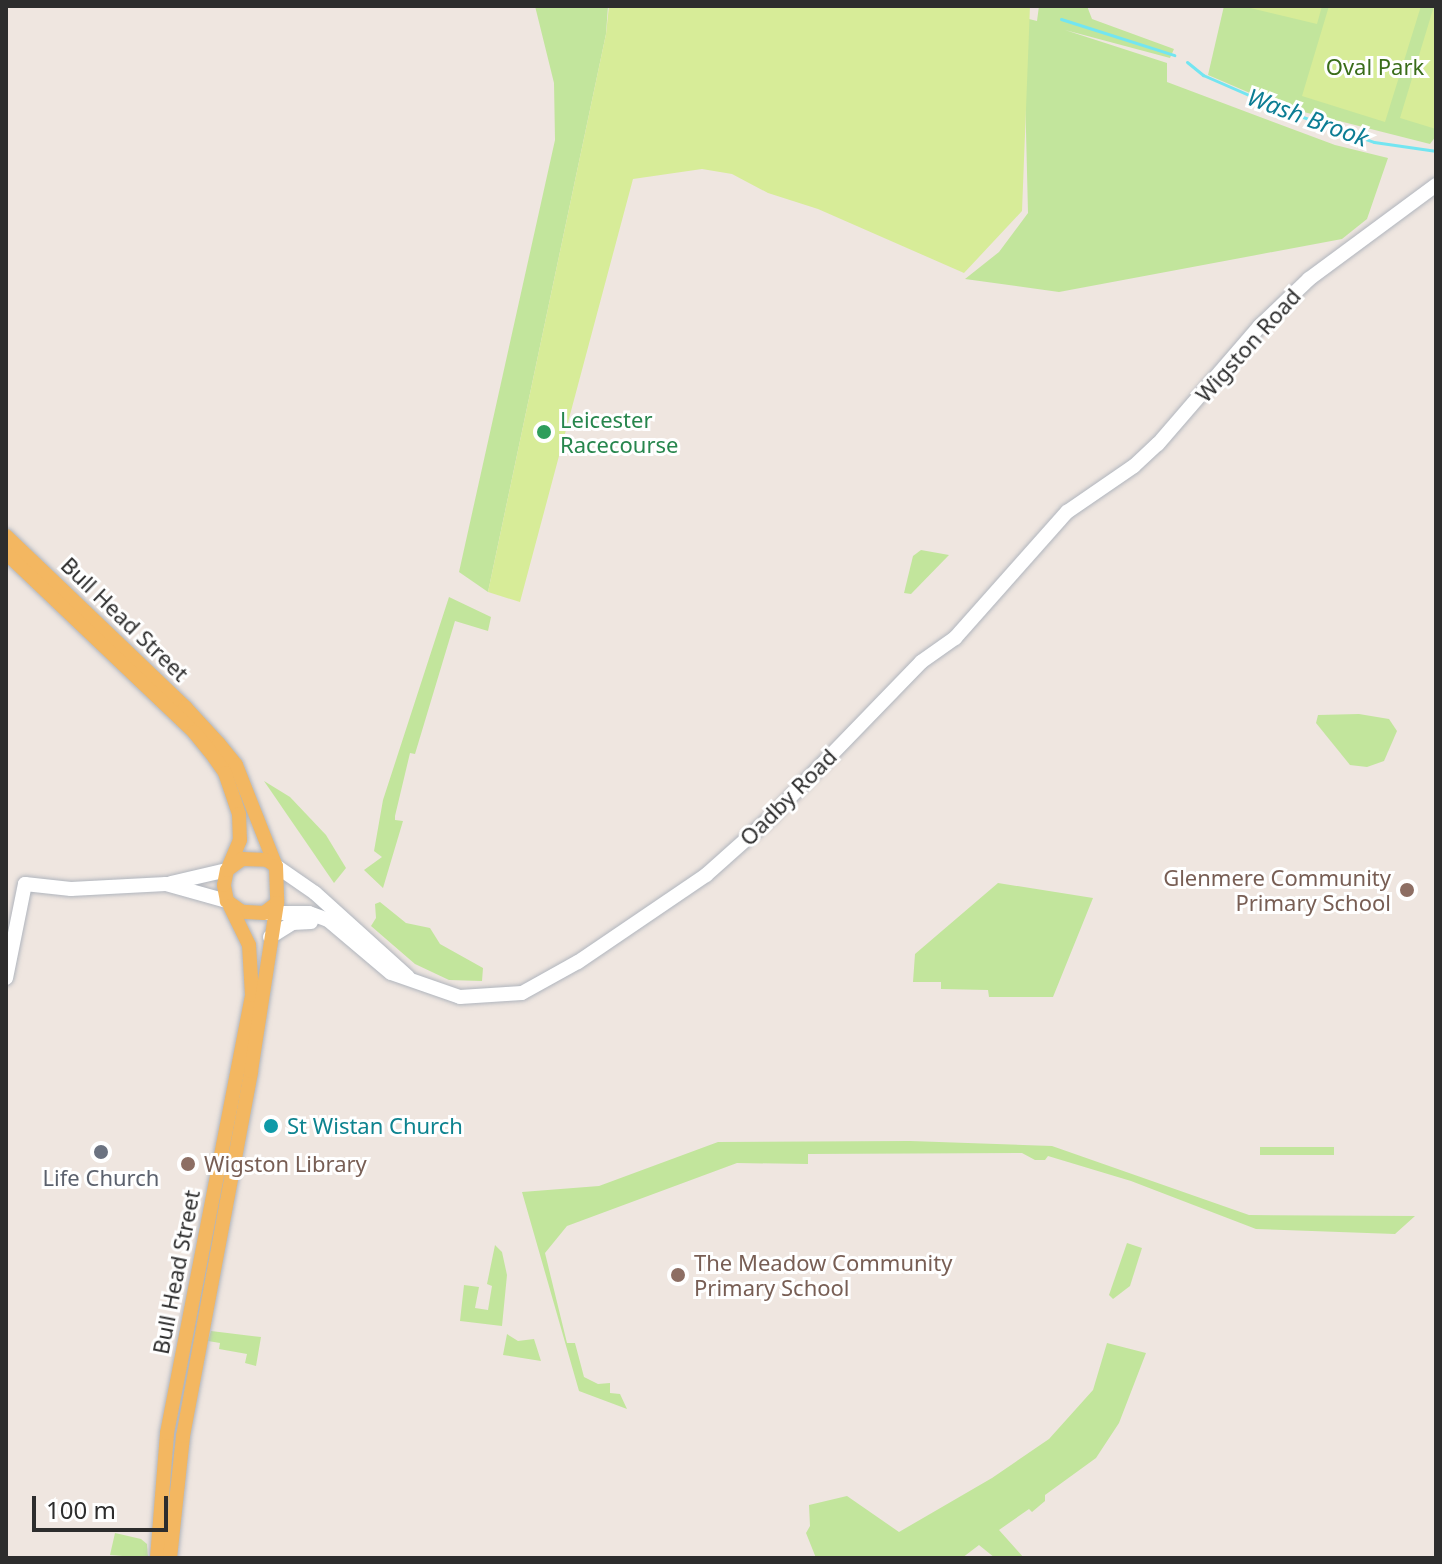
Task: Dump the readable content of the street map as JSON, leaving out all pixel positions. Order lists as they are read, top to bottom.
{
  "streets": {
    "main road": ["Wigston Road", "Bull Head Street", "Oadby Road"]
  },
  "crossings": [
    ["Wigston Road", "Oadby Road"],
    ["Bull Head Street", "Oadby Road"]
  ],
  "water": ["Wash Brook"],
  "parks": ["Oval Park"],
  "places": [
    "Leicester Racecourse",
    "Glenmere Community Primary School",
    "St Wistan Church",
    "Life Church",
    "Wigston Library",
    "The Meadow Community Primary School"
  ],
  "scale_bar": "100 m"
}
